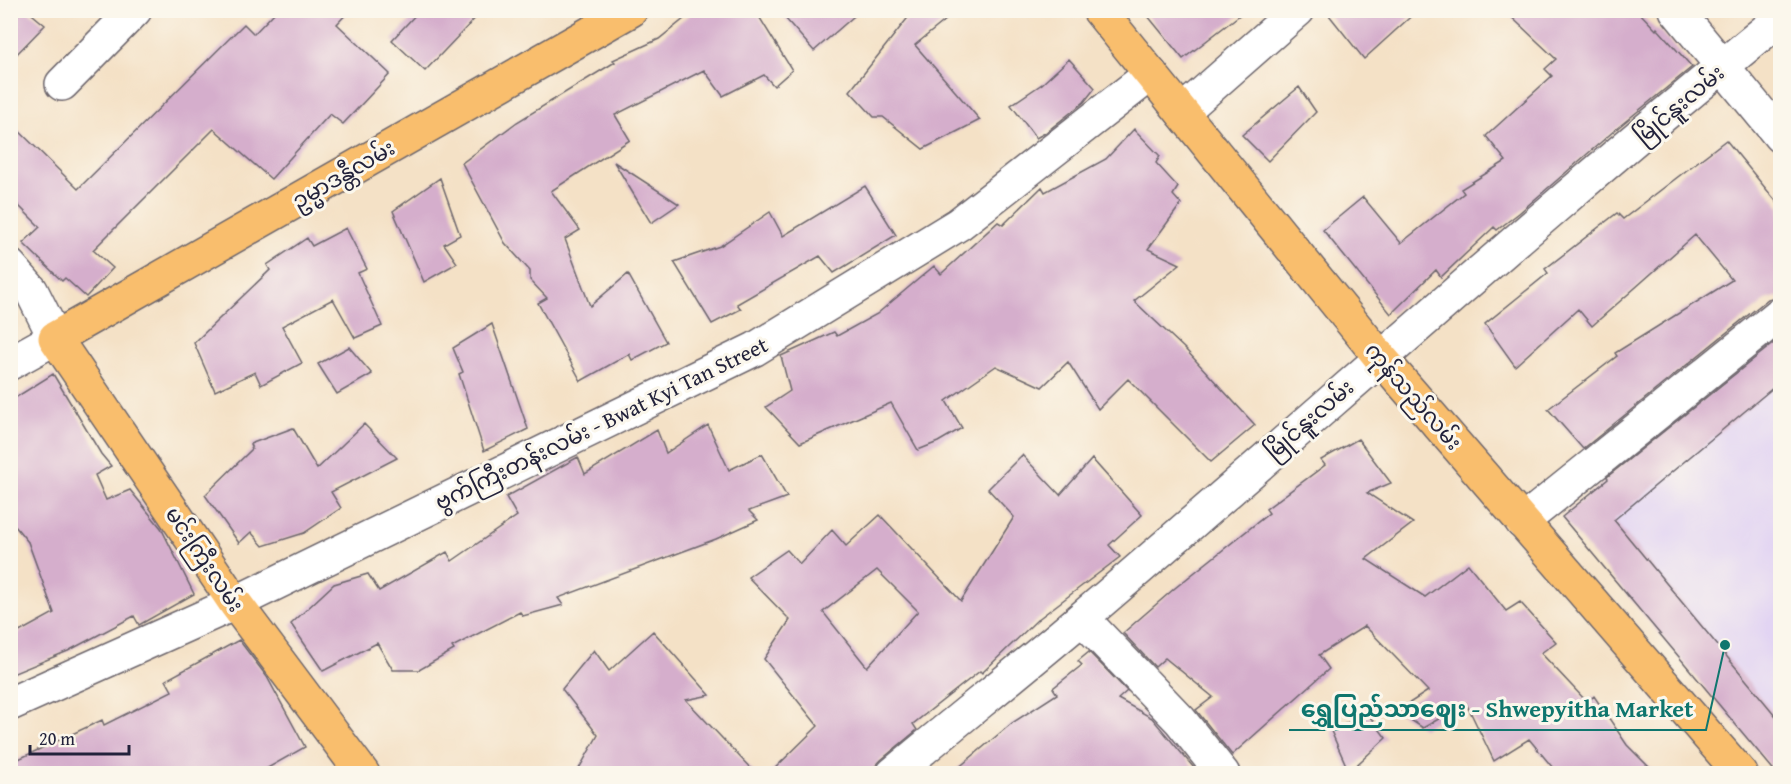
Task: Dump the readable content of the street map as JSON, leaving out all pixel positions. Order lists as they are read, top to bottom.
{
  "streets": {
    "main road": ["ဥမ္မာဒန္တီလမ်း", "ကုန်သည်လမ်း", "မင်းကြီးလမ်း"],
    "street": ["မြိုင်နူးလမ်း", "ဗွက်ကြီးတန်းလမ်း - Bwat Kyi Tan Street"]
  },
  "crossings": [
    ["မြိုင်နူးလမ်း", "ကုန်သည်လမ်း"],
    ["ဥမ္မာဒန္တီလမ်း", "မင်းကြီးလမ်း"],
    ["ကုန်သည်လမ်း", "ဗွက်ကြီးတန်းလမ်း - Bwat Kyi Tan Street"],
    ["ဗွက်ကြီးတန်းလမ်း - Bwat Kyi Tan Street", "မင်းကြီးလမ်း"]
  ],
  "places": ["ရွှေပြည်သာဈေး - Shwepyitha Market"],
  "scale_bar": "20 m"
}
